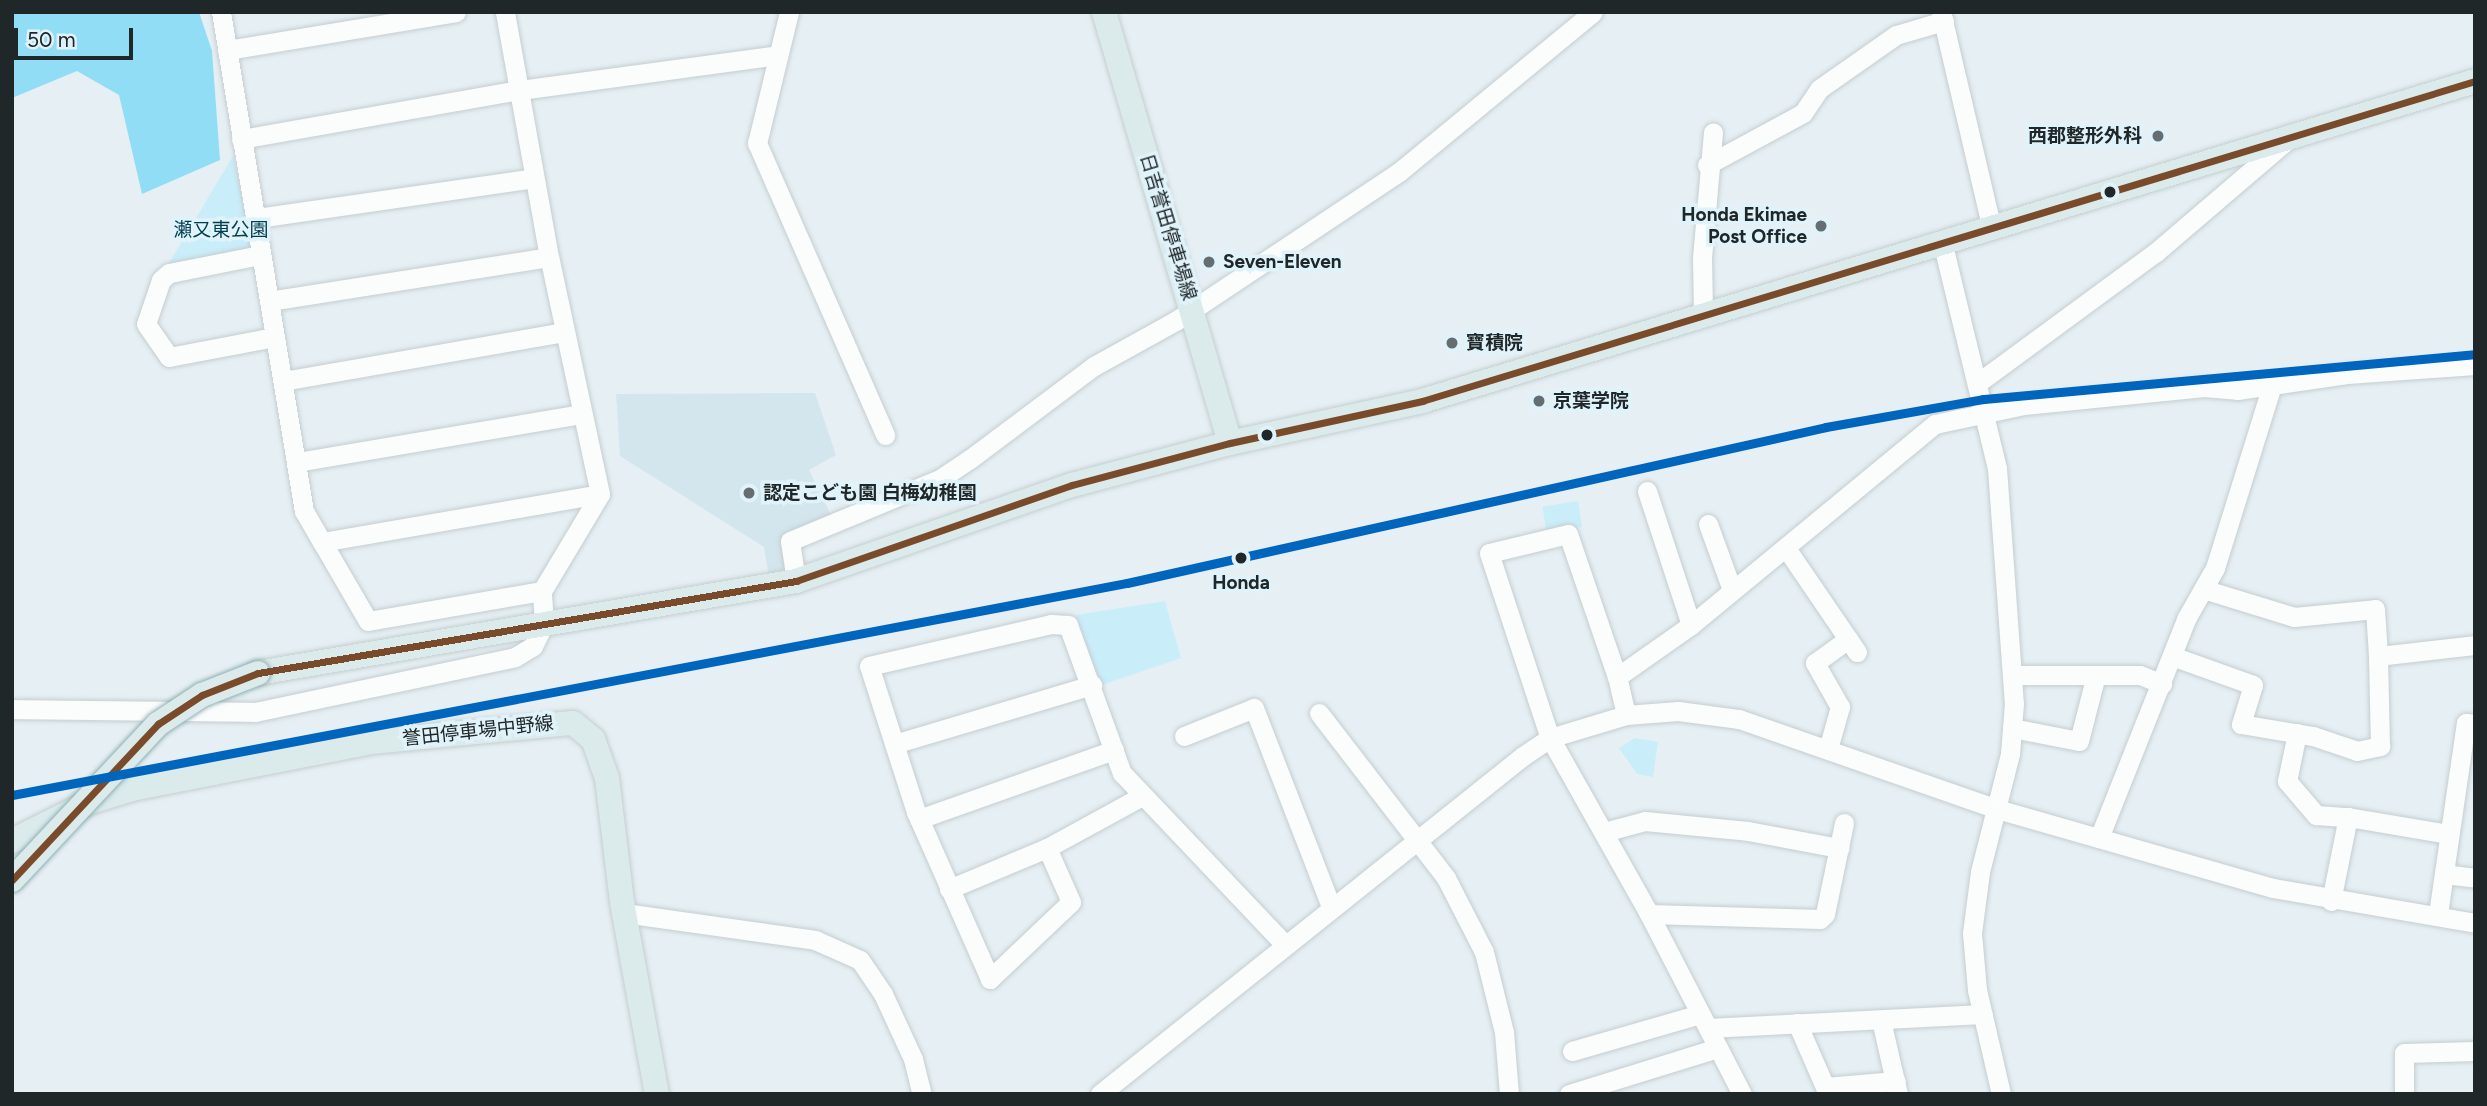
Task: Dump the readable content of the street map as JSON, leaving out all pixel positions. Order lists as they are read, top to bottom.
{
  "streets": {
    "main road": ["日吉誉田停車場線", "誉田停車場中野線"]
  },
  "parks": ["瀬又東公園"],
  "places": [
    "西郡整形外科",
    "Honda Ekimae Post Office",
    "Seven-Eleven",
    "寶積院",
    "京葉学院",
    "認定こども園 白梅幼稚園",
    "Honda"
  ],
  "scale_bar": "50 m"
}
